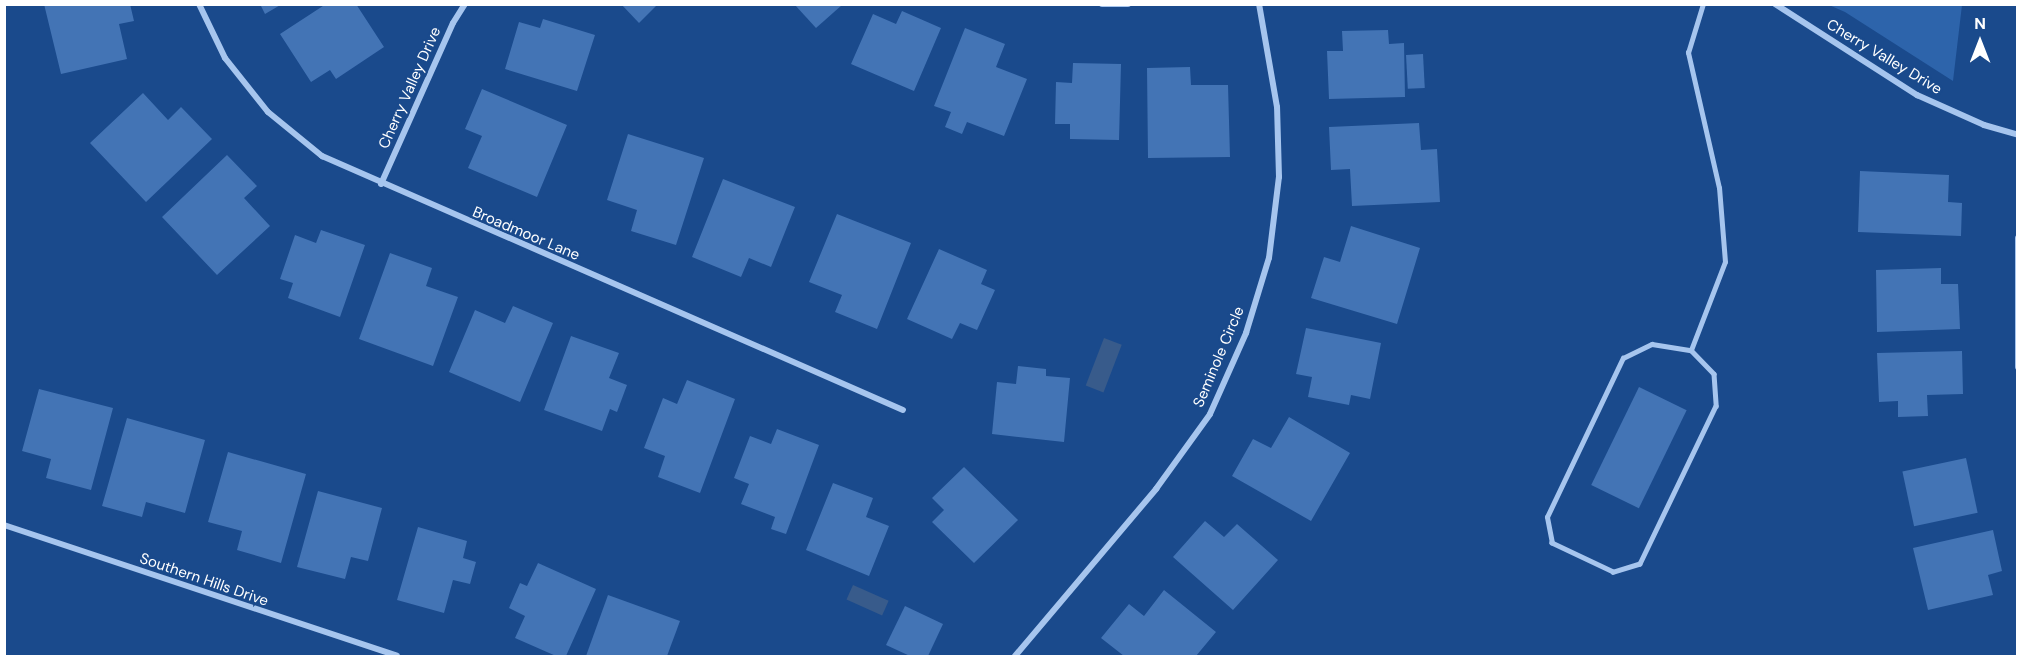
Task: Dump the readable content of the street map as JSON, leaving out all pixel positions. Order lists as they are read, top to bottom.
{
  "streets": {
    "street": [
      "Cherry Valley Drive",
      "Broadmoor Lane",
      "Seminole Circle",
      "Southern Hills Drive"
    ]
  },
  "crossings": [
    ["Cherry Valley Drive", "Broadmoor Lane"]
  ],
  "north": "top"
}
